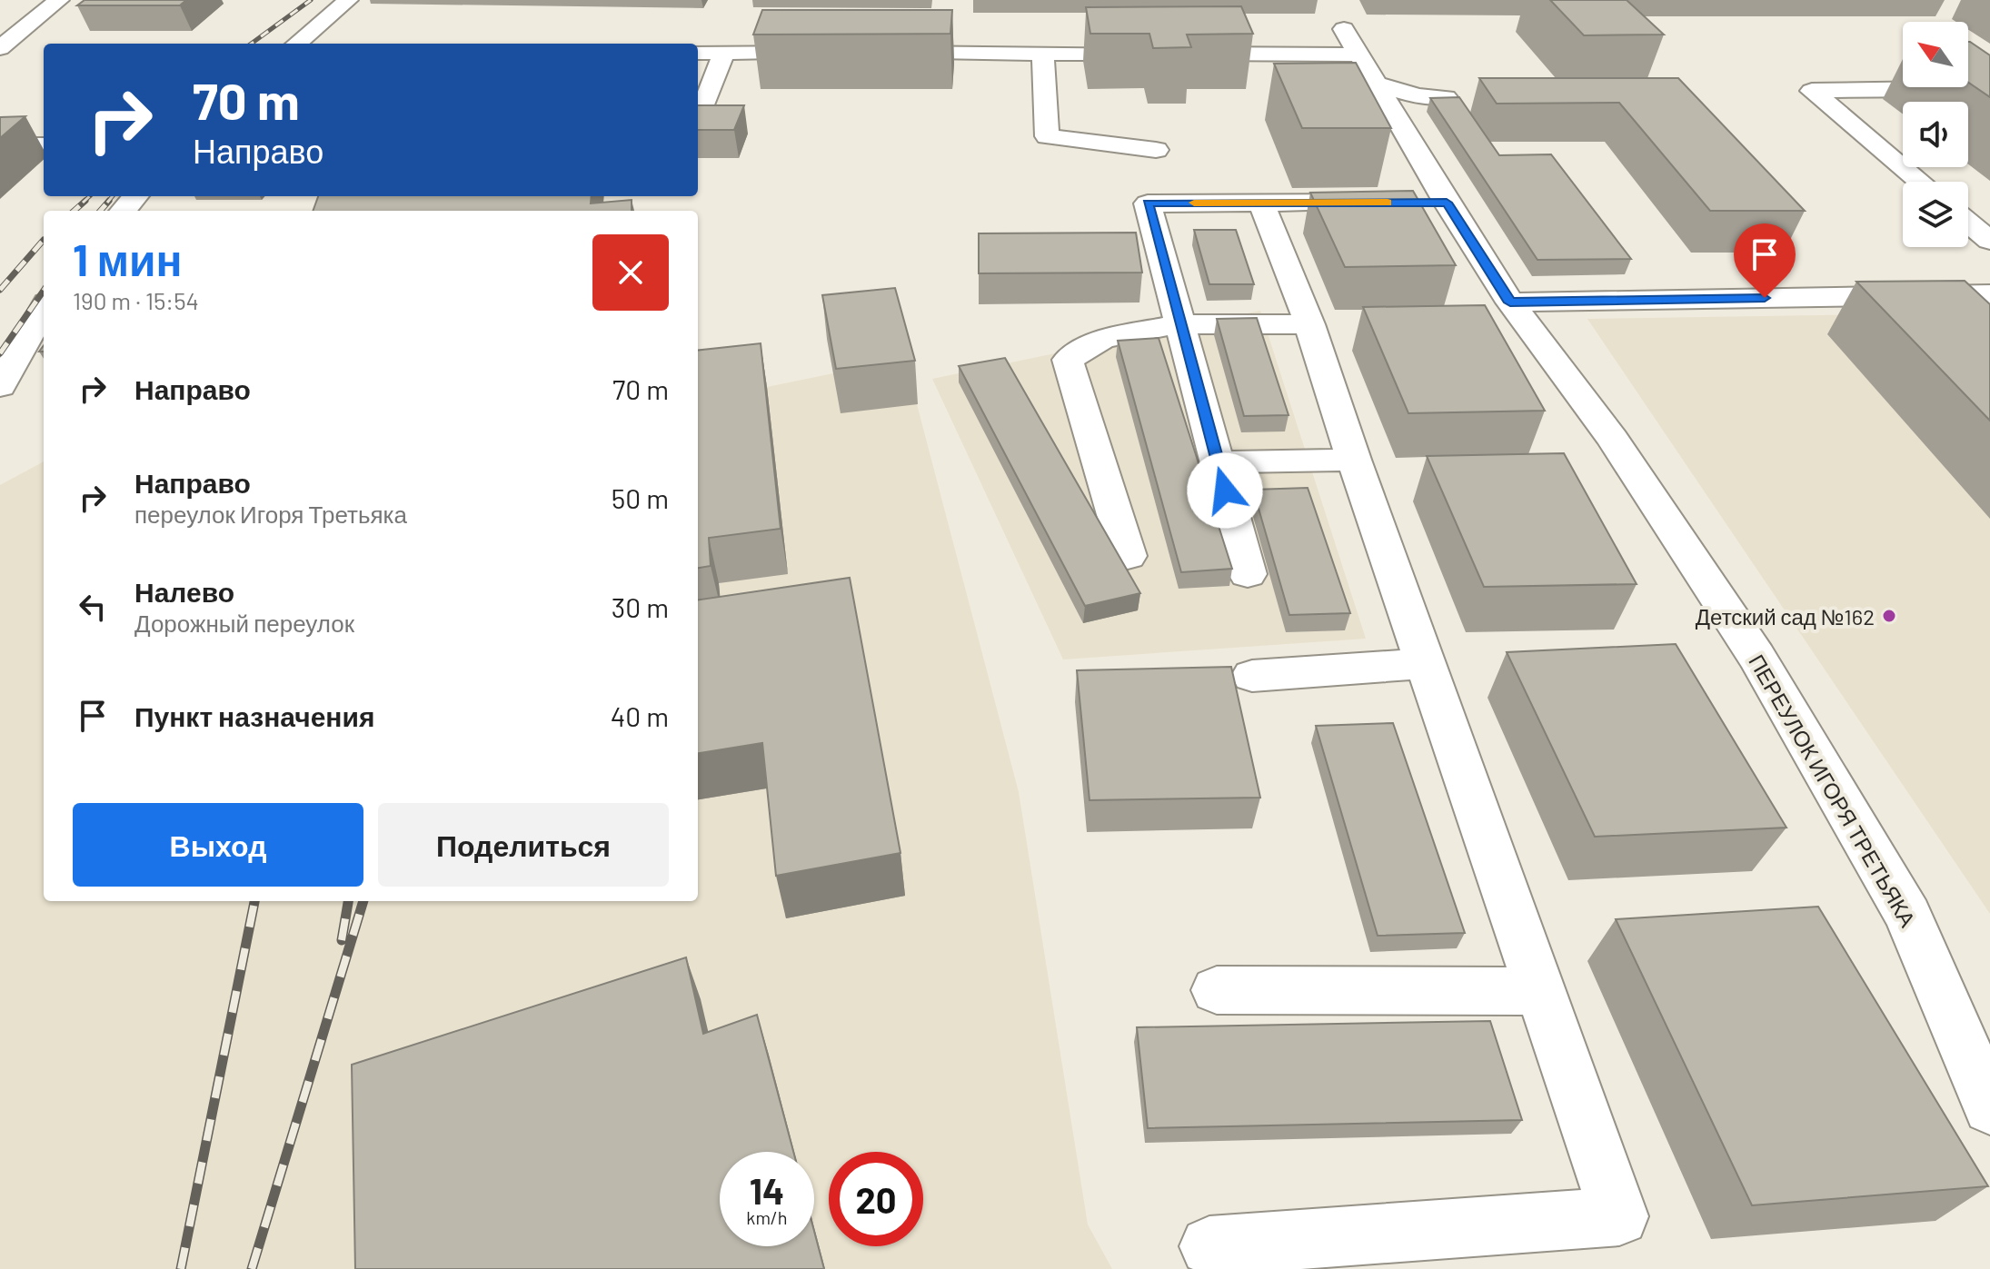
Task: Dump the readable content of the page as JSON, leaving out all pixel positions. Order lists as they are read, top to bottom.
{
  "streets": {
    "street": ["ПЕРЕУЛОК ИГОРЯ ТРЕТЬЯКА"]
  },
  "places": ["Детский сад №162"],
  "north": "top left",
  "page": {
    "turn": ["70 m", "Направо"],
    "heading": ["1 мин", "190 m · 15:54"],
    "list": [
      {
        "name": "Направо",
        "value": "70 m"
      },
      {
        "name": "Направо",
        "note": "переулок Игоря Третьяка",
        "value": "50 m"
      },
      {
        "name": "Налево",
        "note": "Дорожный переулок",
        "value": "30 m"
      },
      {
        "name": "Пункт назначения",
        "value": "40 m"
      }
    ],
    "buttons": ["Выход", "Поделиться"],
    "speed": "14 km/h",
    "limit": "20"
  }
}
